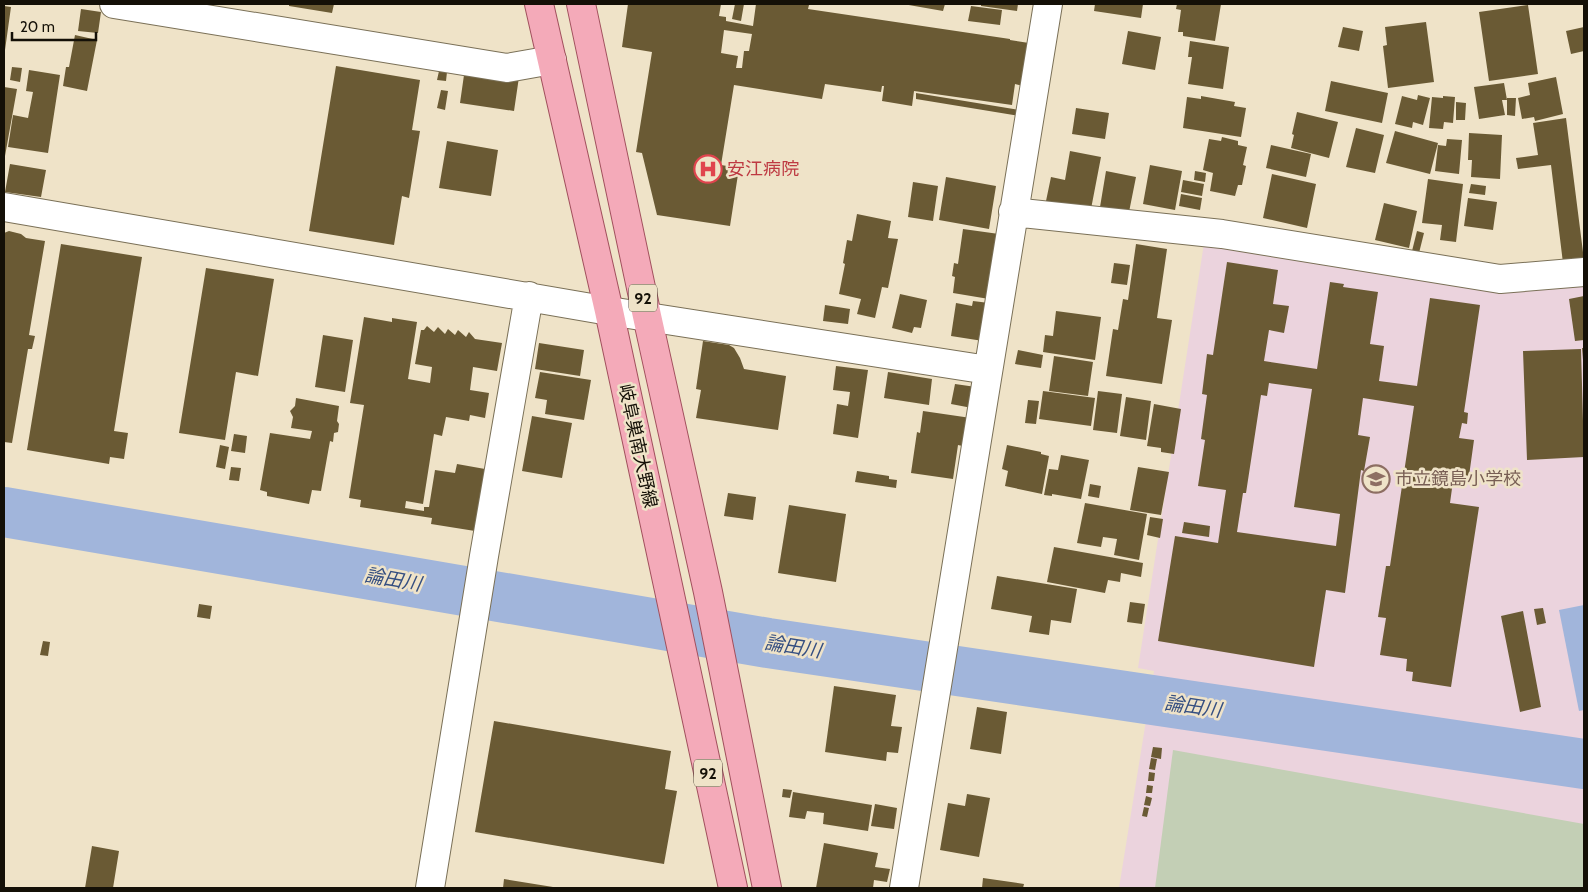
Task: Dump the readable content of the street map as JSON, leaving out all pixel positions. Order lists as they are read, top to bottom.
{
  "streets": {
    "main road": ["92", "岐阜巣南大野線"]
  },
  "water": ["論田川"],
  "places": {
    "hospital": ["安江病院"],
    "school or university": ["市立鏡島小学校"]
  },
  "scale_bar": "20 m"
}
